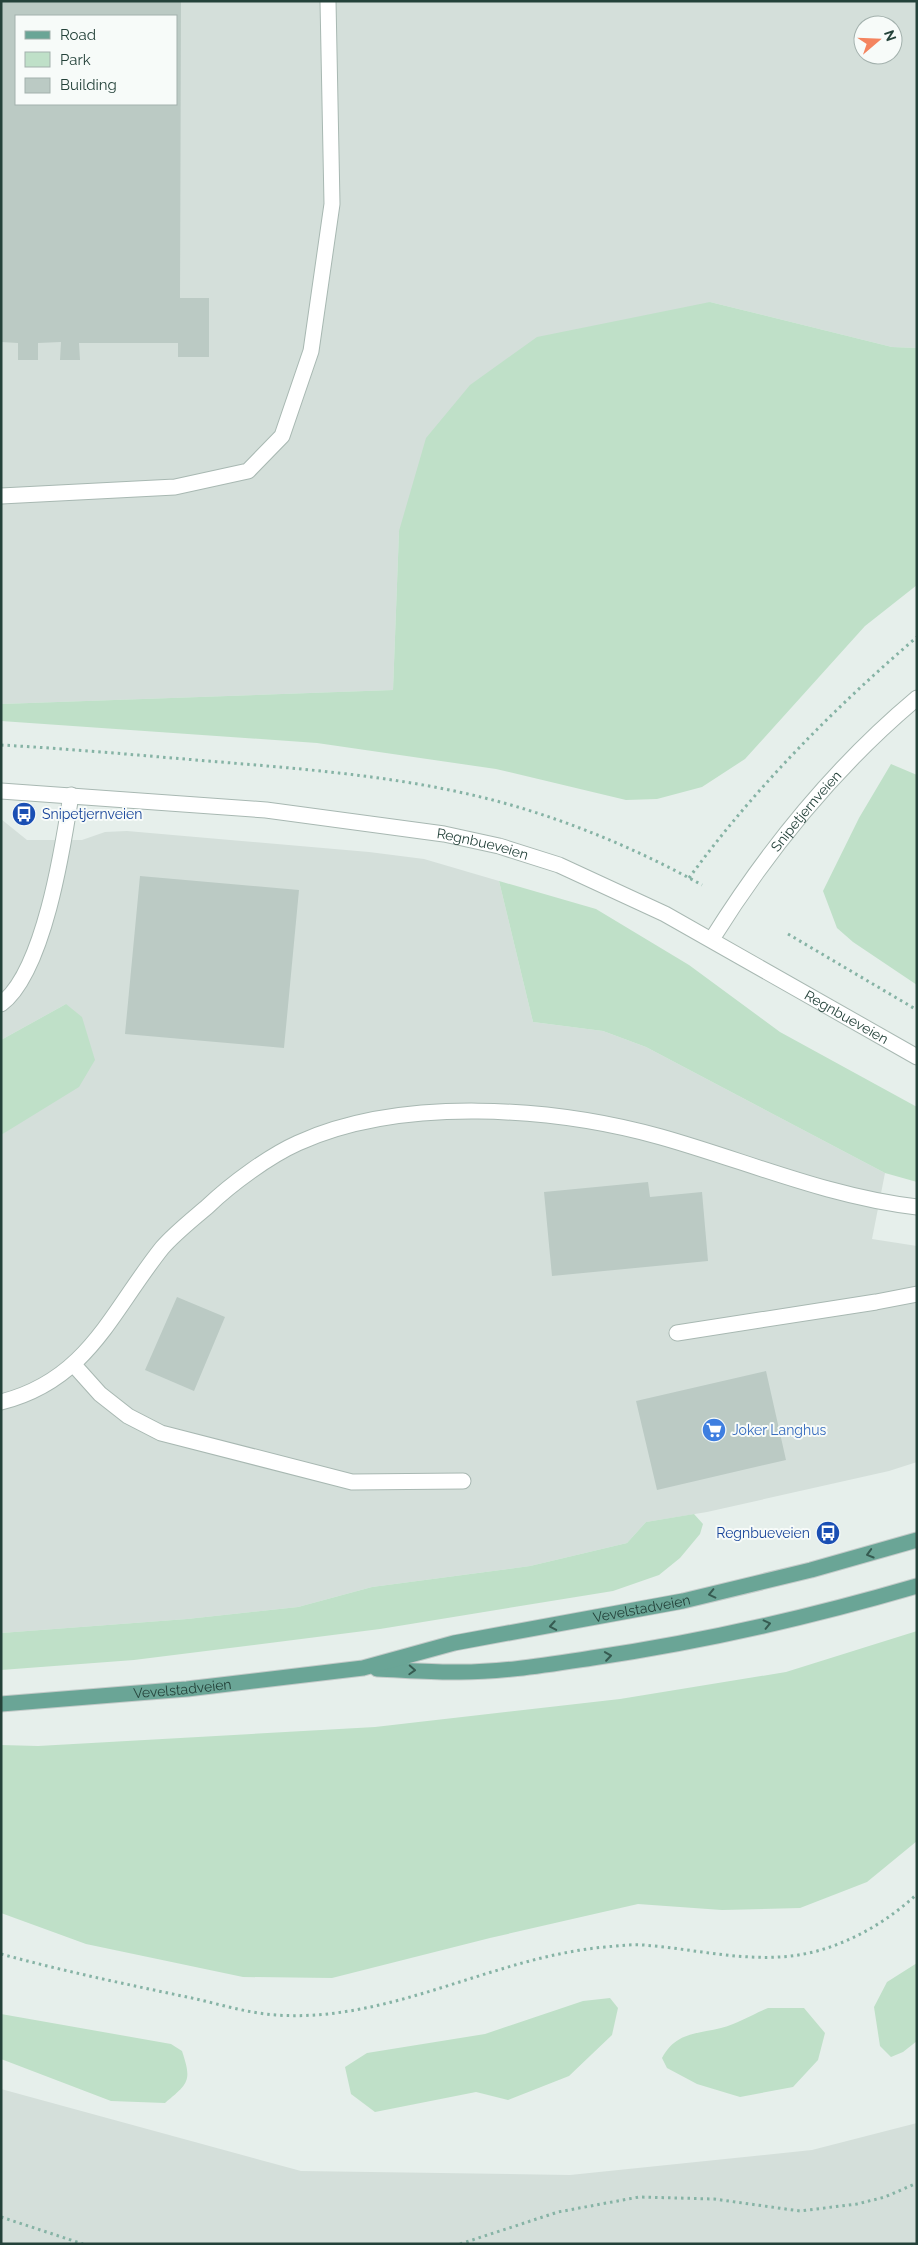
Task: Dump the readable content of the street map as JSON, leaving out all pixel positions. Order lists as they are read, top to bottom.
{
  "streets": {
    "main road": ["Vevelstadveien"],
    "street": ["Snipetjernveien", "Regnbueveien"]
  },
  "crossings": [
    ["Snipetjernveien", "Regnbueveien"]
  ],
  "places": {
    "bus stop": ["Snipetjernveien", "Regnbueveien"],
    "supermarket": ["Joker Langhus"]
  },
  "legend": ["Road", "Park", "Building"],
  "north": "right"
}
